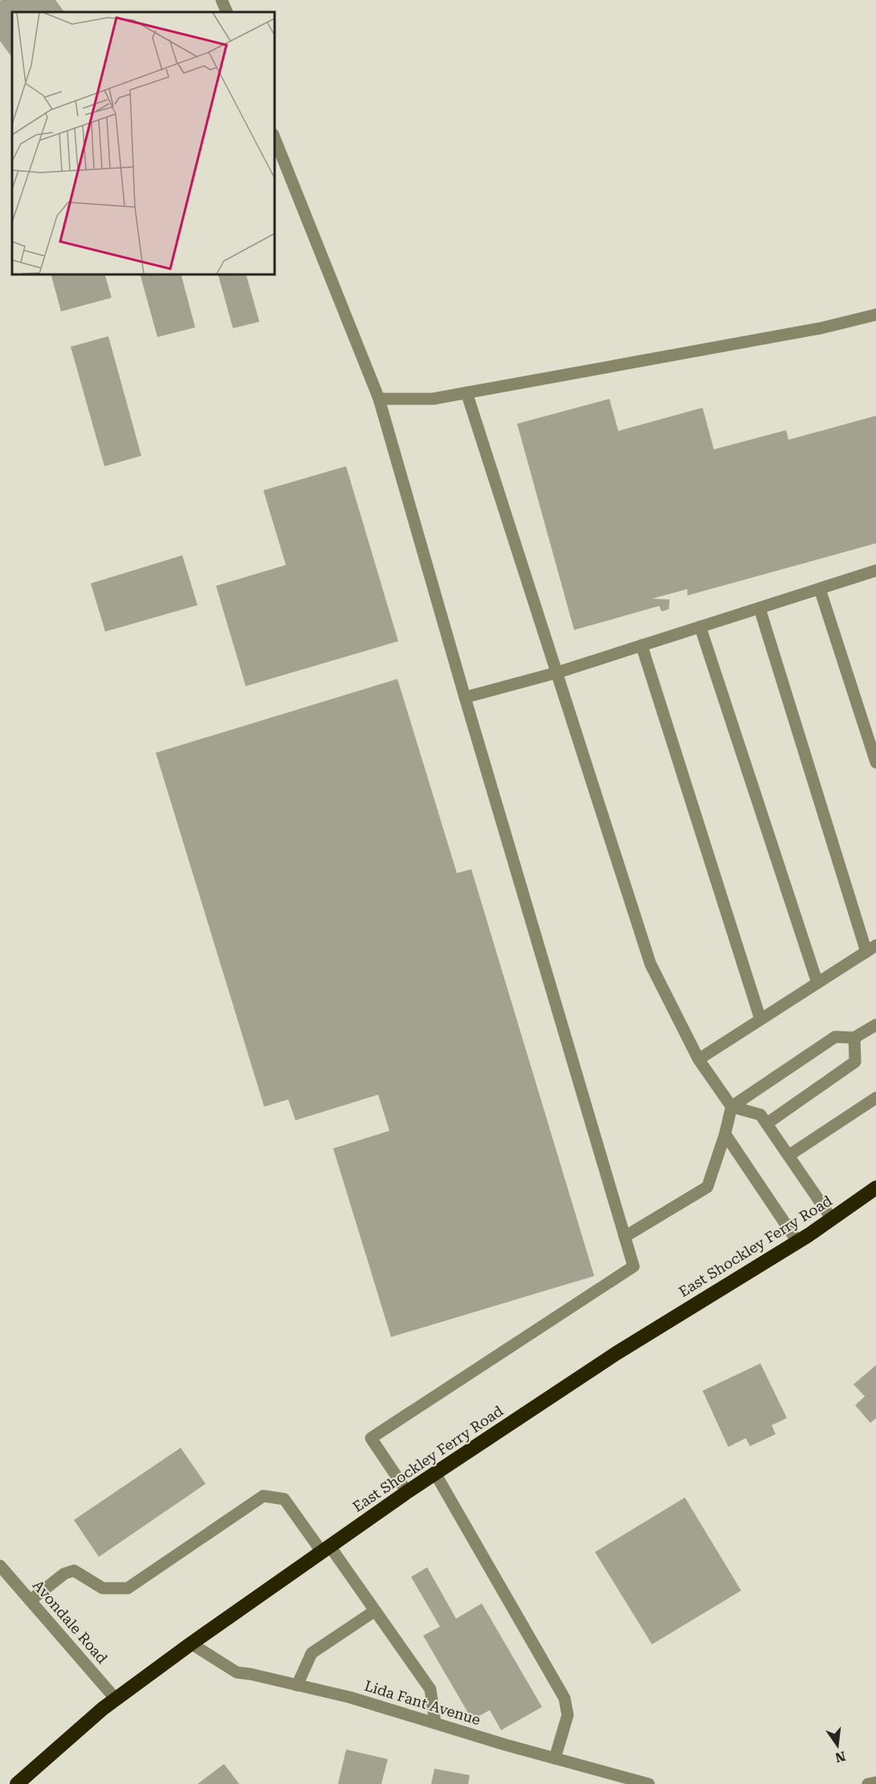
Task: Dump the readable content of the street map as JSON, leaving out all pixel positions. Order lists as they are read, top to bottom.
{
  "streets": {
    "highway": ["East Shockley Ferry Road"],
    "street": ["Avondale Road", "Lida Fant Avenue"]
  },
  "crossings": [
    ["East Shockley Ferry Road", "Avondale Road"],
    ["East Shockley Ferry Road", "Lida Fant Avenue"]
  ],
  "north": "bottom"
}
